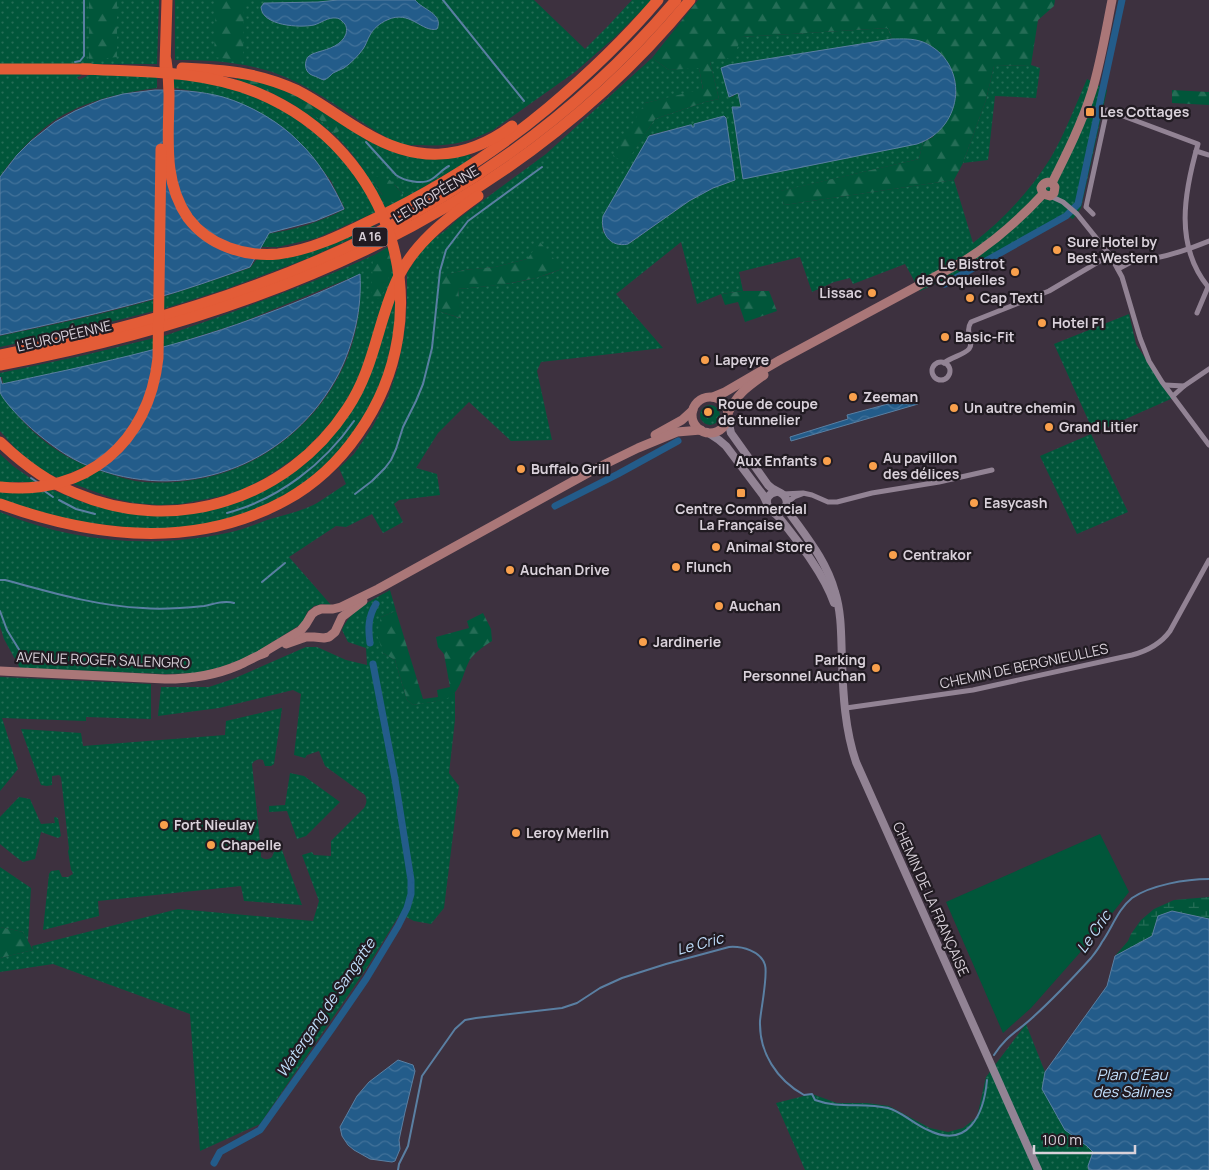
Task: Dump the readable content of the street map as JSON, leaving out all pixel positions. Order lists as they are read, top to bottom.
{
  "streets": {
    "highway": ["L'EUROPÉENNE", "A 16"],
    "main road": ["AVENUE ROGER SALENGRO"],
    "street": ["CHEMIN DE BERGNIEULLES", "CHEMIN DE LA FRANÇAISE"]
  },
  "crossings": [
    ["CHEMIN DE BERGNIEULLES", "CHEMIN DE LA FRANÇAISE"]
  ],
  "water": ["Le Cric", "Watergang de Sangatte", "Plan d'Eau des Salines"],
  "places": {
    "transit": ["Les Cottages", "Centre Commercial La Française"],
    "other": [
      "Sure Hotel by Best Western",
      "Le Bistrot de Coquelles",
      "Lissac",
      "Cap Texti",
      "Hotel F1",
      "Basic-Fit",
      "Lapeyre",
      "Zeeman",
      "Un autre chemin",
      "Roue de coupe de tunnelier",
      "Grand Litier",
      "Aux Enfants",
      "Au pavillon des délices",
      "Buffalo Grill",
      "Easycash",
      "Animal Store",
      "Centrakor",
      "Flunch",
      "Auchan Drive",
      "Auchan",
      "Jardinerie",
      "Parking Personnel Auchan",
      "Fort Nieulay",
      "Leroy Merlin",
      "Chapelle"
    ]
  },
  "scale_bar": "100 m"
}
